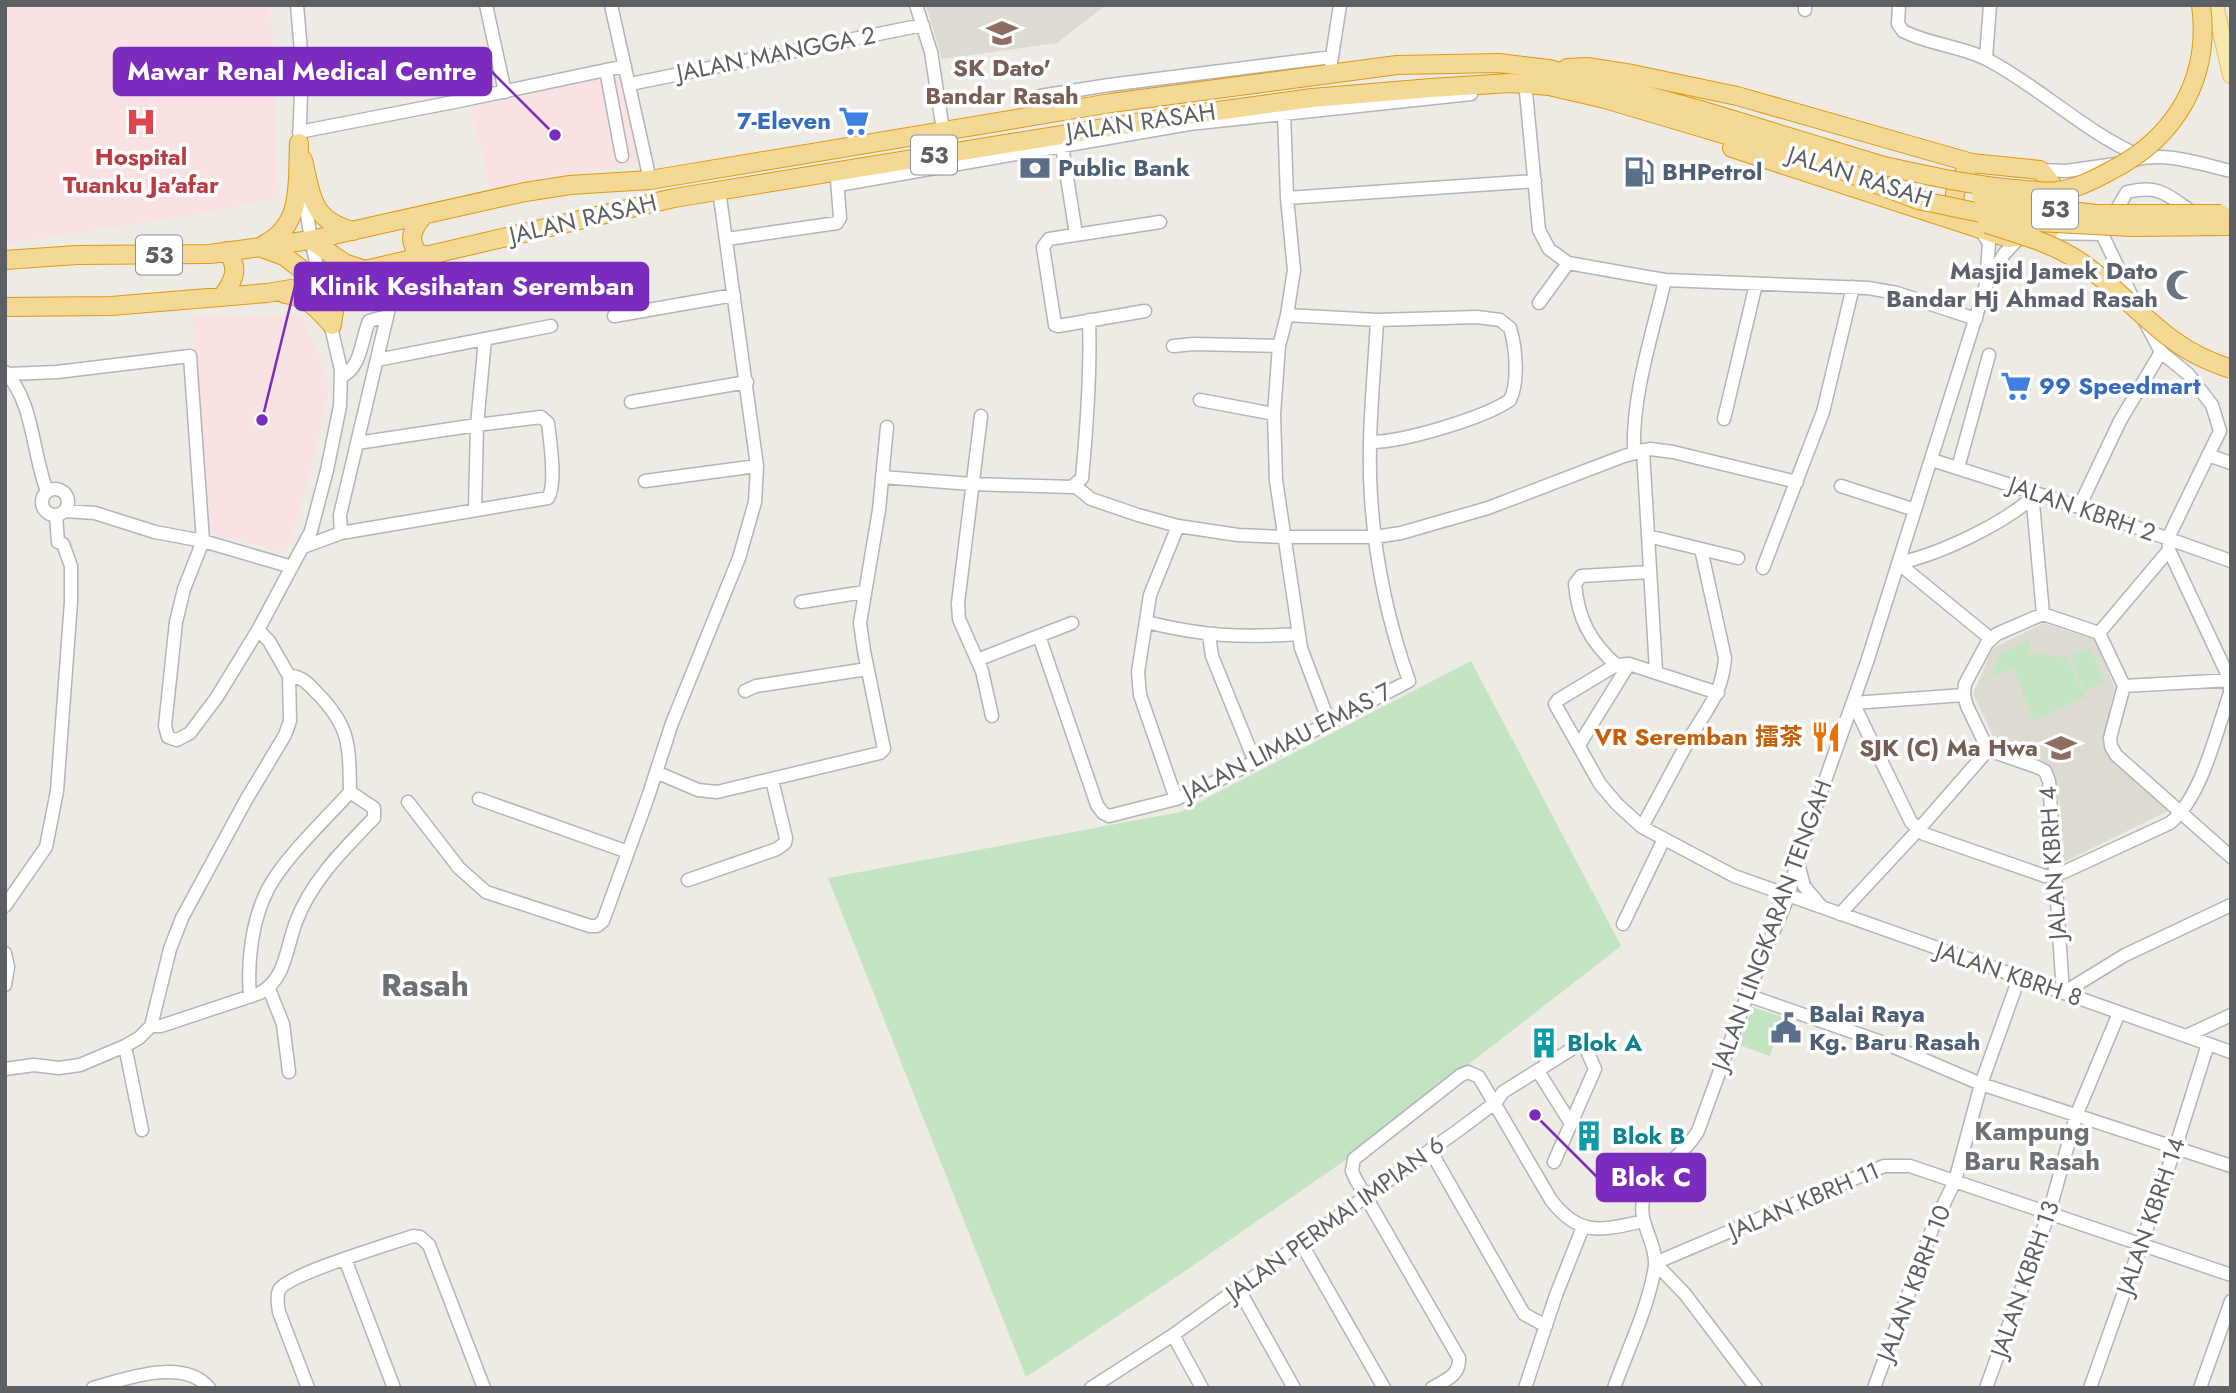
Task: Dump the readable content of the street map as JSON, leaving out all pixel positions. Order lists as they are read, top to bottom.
{
  "streets": {
    "highway": ["JALAN RASAH", "53"],
    "street": [
      "JALAN MANGGA 2",
      "JALAN KBRH 2",
      "JALAN LIMAU EMAS 7",
      "JALAN KBRH 4",
      "JALAN LINGKARAN TENGAH",
      "JALAN KBRH 8",
      "JALAN KBRH 11",
      "JALAN KBRH 14",
      "JALAN PERMAI IMPIAN 6",
      "JALAN KBRH 13",
      "JALAN KBRH 10"
    ]
  },
  "crossings": [
    ["JALAN KBRH 2", "JALAN LINGKARAN TENGAH"],
    ["JALAN KBRH 4", "JALAN KBRH 8"],
    ["JALAN LINGKARAN TENGAH", "JALAN KBRH 8"],
    ["JALAN LINGKARAN TENGAH", "JALAN KBRH 11"],
    ["JALAN KBRH 8", "JALAN KBRH 14"],
    ["JALAN KBRH 8", "JALAN KBRH 13"],
    ["JALAN KBRH 8", "JALAN KBRH 10"],
    ["JALAN KBRH 11", "JALAN KBRH 14"],
    ["JALAN KBRH 11", "JALAN KBRH 13"],
    ["JALAN KBRH 11", "JALAN KBRH 10"]
  ],
  "districts": ["Rasah", "Kampung Baru Rasah"],
  "places": {
    "school or university": ["SK Dato' Bandar Rasah", "SJK (C) Ma Hwa"],
    "supermarket": ["7-Eleven", "99 Speedmart"],
    "hospital": ["Hospital Tuanku Ja'afar"],
    "other": ["Mawar Renal Medical Centre", "Klinik Kesihatan Seremban", "Blok C"],
    "bank": ["Public Bank"],
    "fuel station": ["BHPetrol"],
    "mosque": ["Masjid Jamek Dato Bandar Hj Ahmad Rasah"],
    "restaurant": ["VR Seremban 擂茶"],
    "public building": ["Balai Raya Kg. Baru Rasah"],
    "building": ["Blok A", "Blok B"]
  }
}
